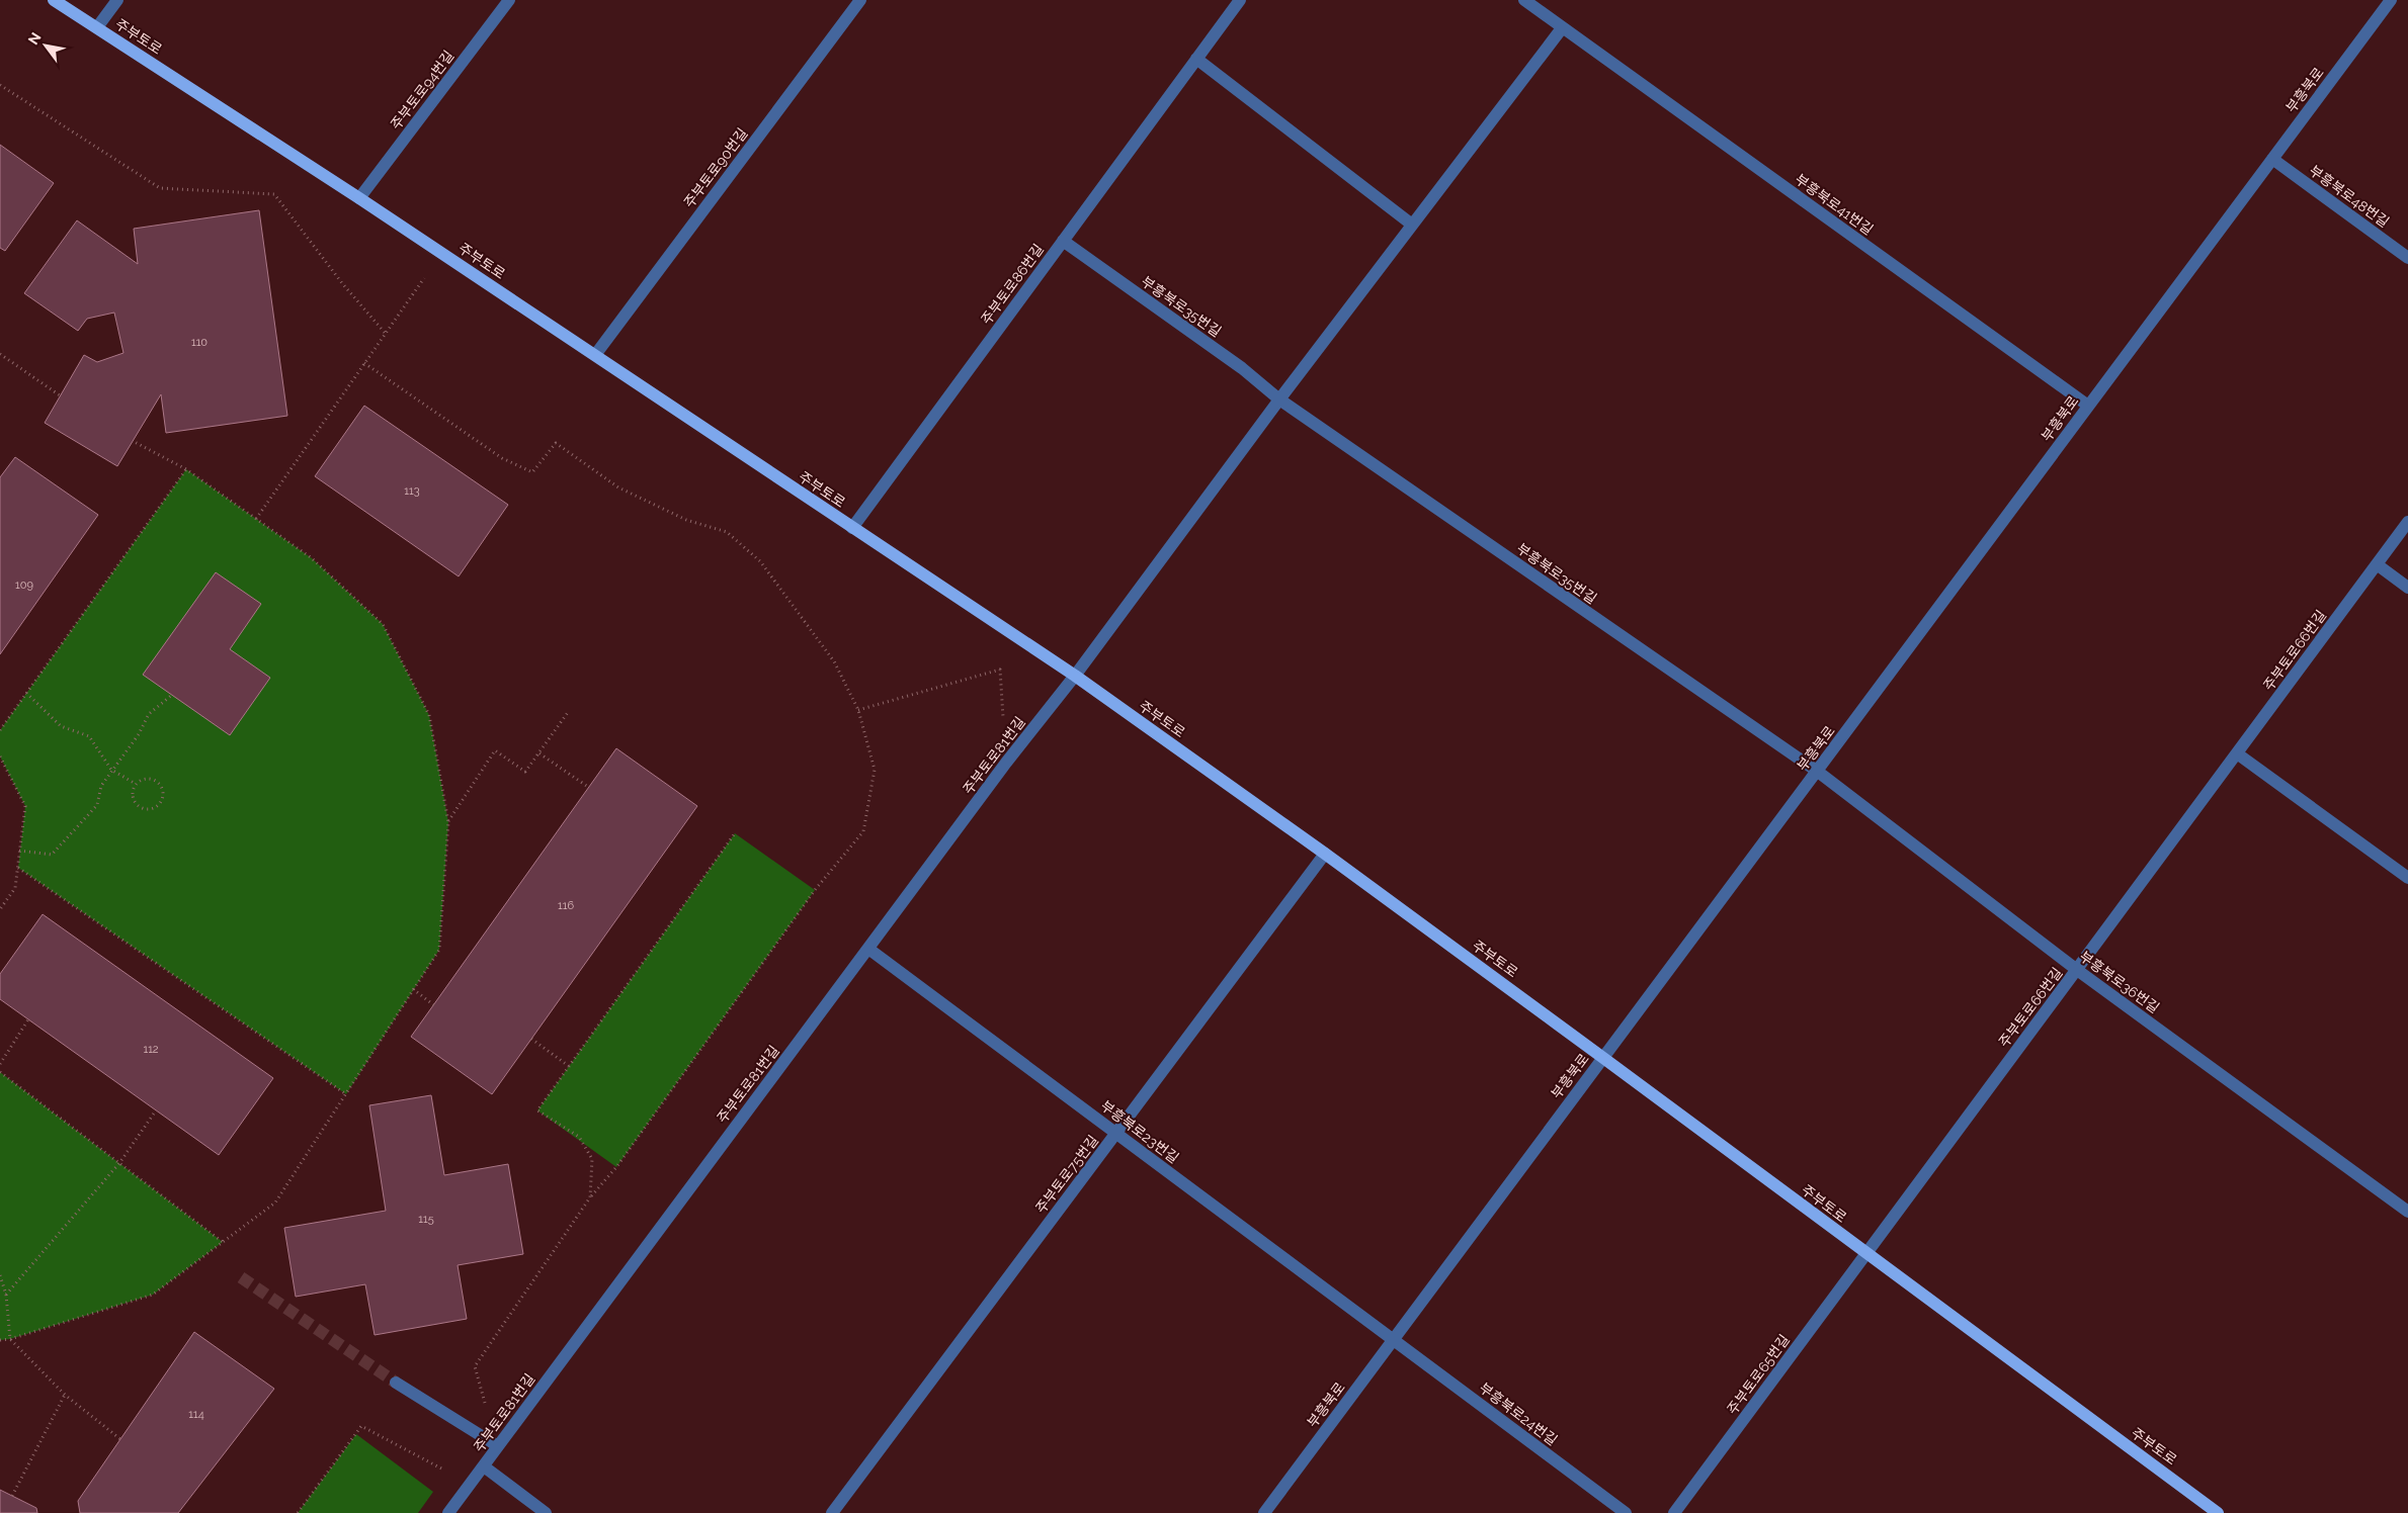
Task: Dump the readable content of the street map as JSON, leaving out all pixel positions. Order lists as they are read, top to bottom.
{
  "streets": {
    "main road": ["주부토로"],
    "street": [
      "주부토로94번길",
      "부흥북로",
      "주부토로90번길",
      "부흥북로48번길",
      "부흥북로41번길",
      "주부토로86번길",
      "부흥북로35번길",
      "주부토로66번길",
      "주부토로81번길",
      "부흥북로36번길",
      "부흥북로23번길",
      "주부토로75번길",
      "주부토로65번길",
      "부흥북로24번길"
    ]
  },
  "crossings": [
    ["주부토로", "주부토로94번길"],
    ["주부토로", "부흥북로"],
    ["주부토로", "주부토로90번길"],
    ["주부토로", "주부토로86번길"],
    ["주부토로", "주부토로66번길"],
    ["주부토로", "주부토로81번길"],
    ["주부토로", "주부토로75번길"],
    ["주부토로", "주부토로65번길"],
    ["부흥북로", "부흥북로48번길"],
    ["부흥북로", "부흥북로41번길"],
    ["부흥북로", "부흥북로35번길"],
    ["부흥북로", "부흥북로36번길"],
    ["부흥북로", "부흥북로23번길"],
    ["부흥북로", "부흥북로24번길"],
    ["주부토로86번길", "부흥북로35번길"],
    ["부흥북로35번길", "주부토로81번길"],
    ["부흥북로35번길", "부흥북로36번길"],
    ["주부토로66번길", "부흥북로36번길"],
    ["주부토로66번길", "주부토로65번길"],
    ["주부토로81번길", "부흥북로23번길"],
    ["부흥북로23번길", "주부토로75번길"],
    ["부흥북로23번길", "부흥북로24번길"]
  ],
  "house_numbers": [
    "110",
    "113",
    "109",
    "116",
    "112",
    "115",
    "114"
  ],
  "north": "top left"
}
